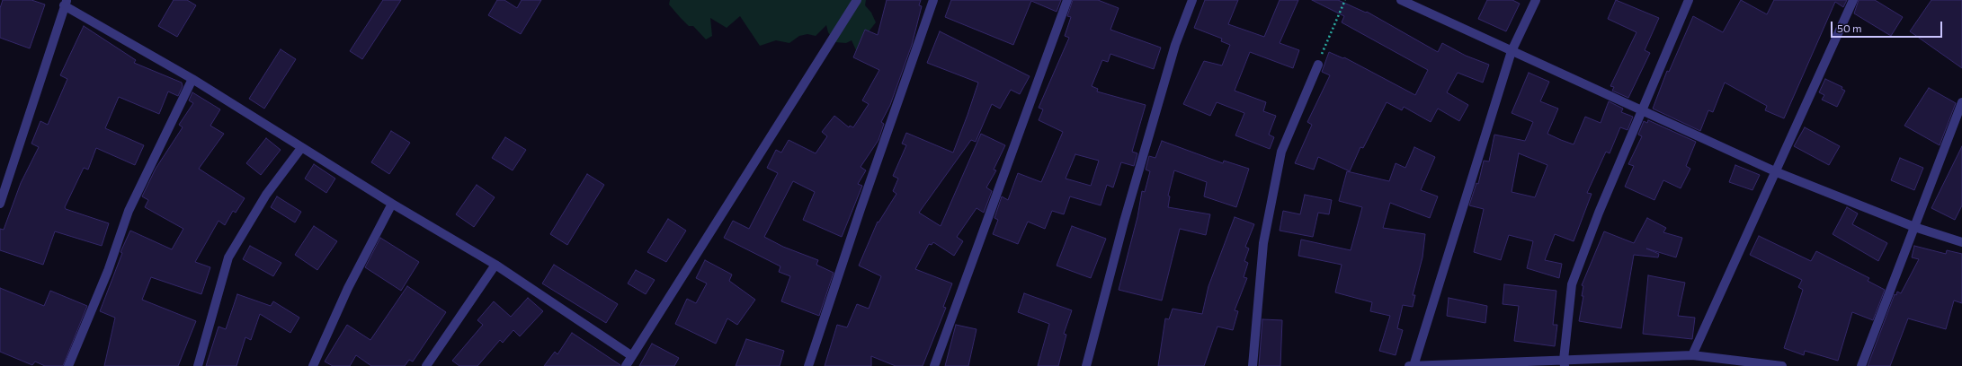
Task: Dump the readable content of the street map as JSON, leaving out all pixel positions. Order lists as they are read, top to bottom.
{
  "scale_bar": "50 m"
}
